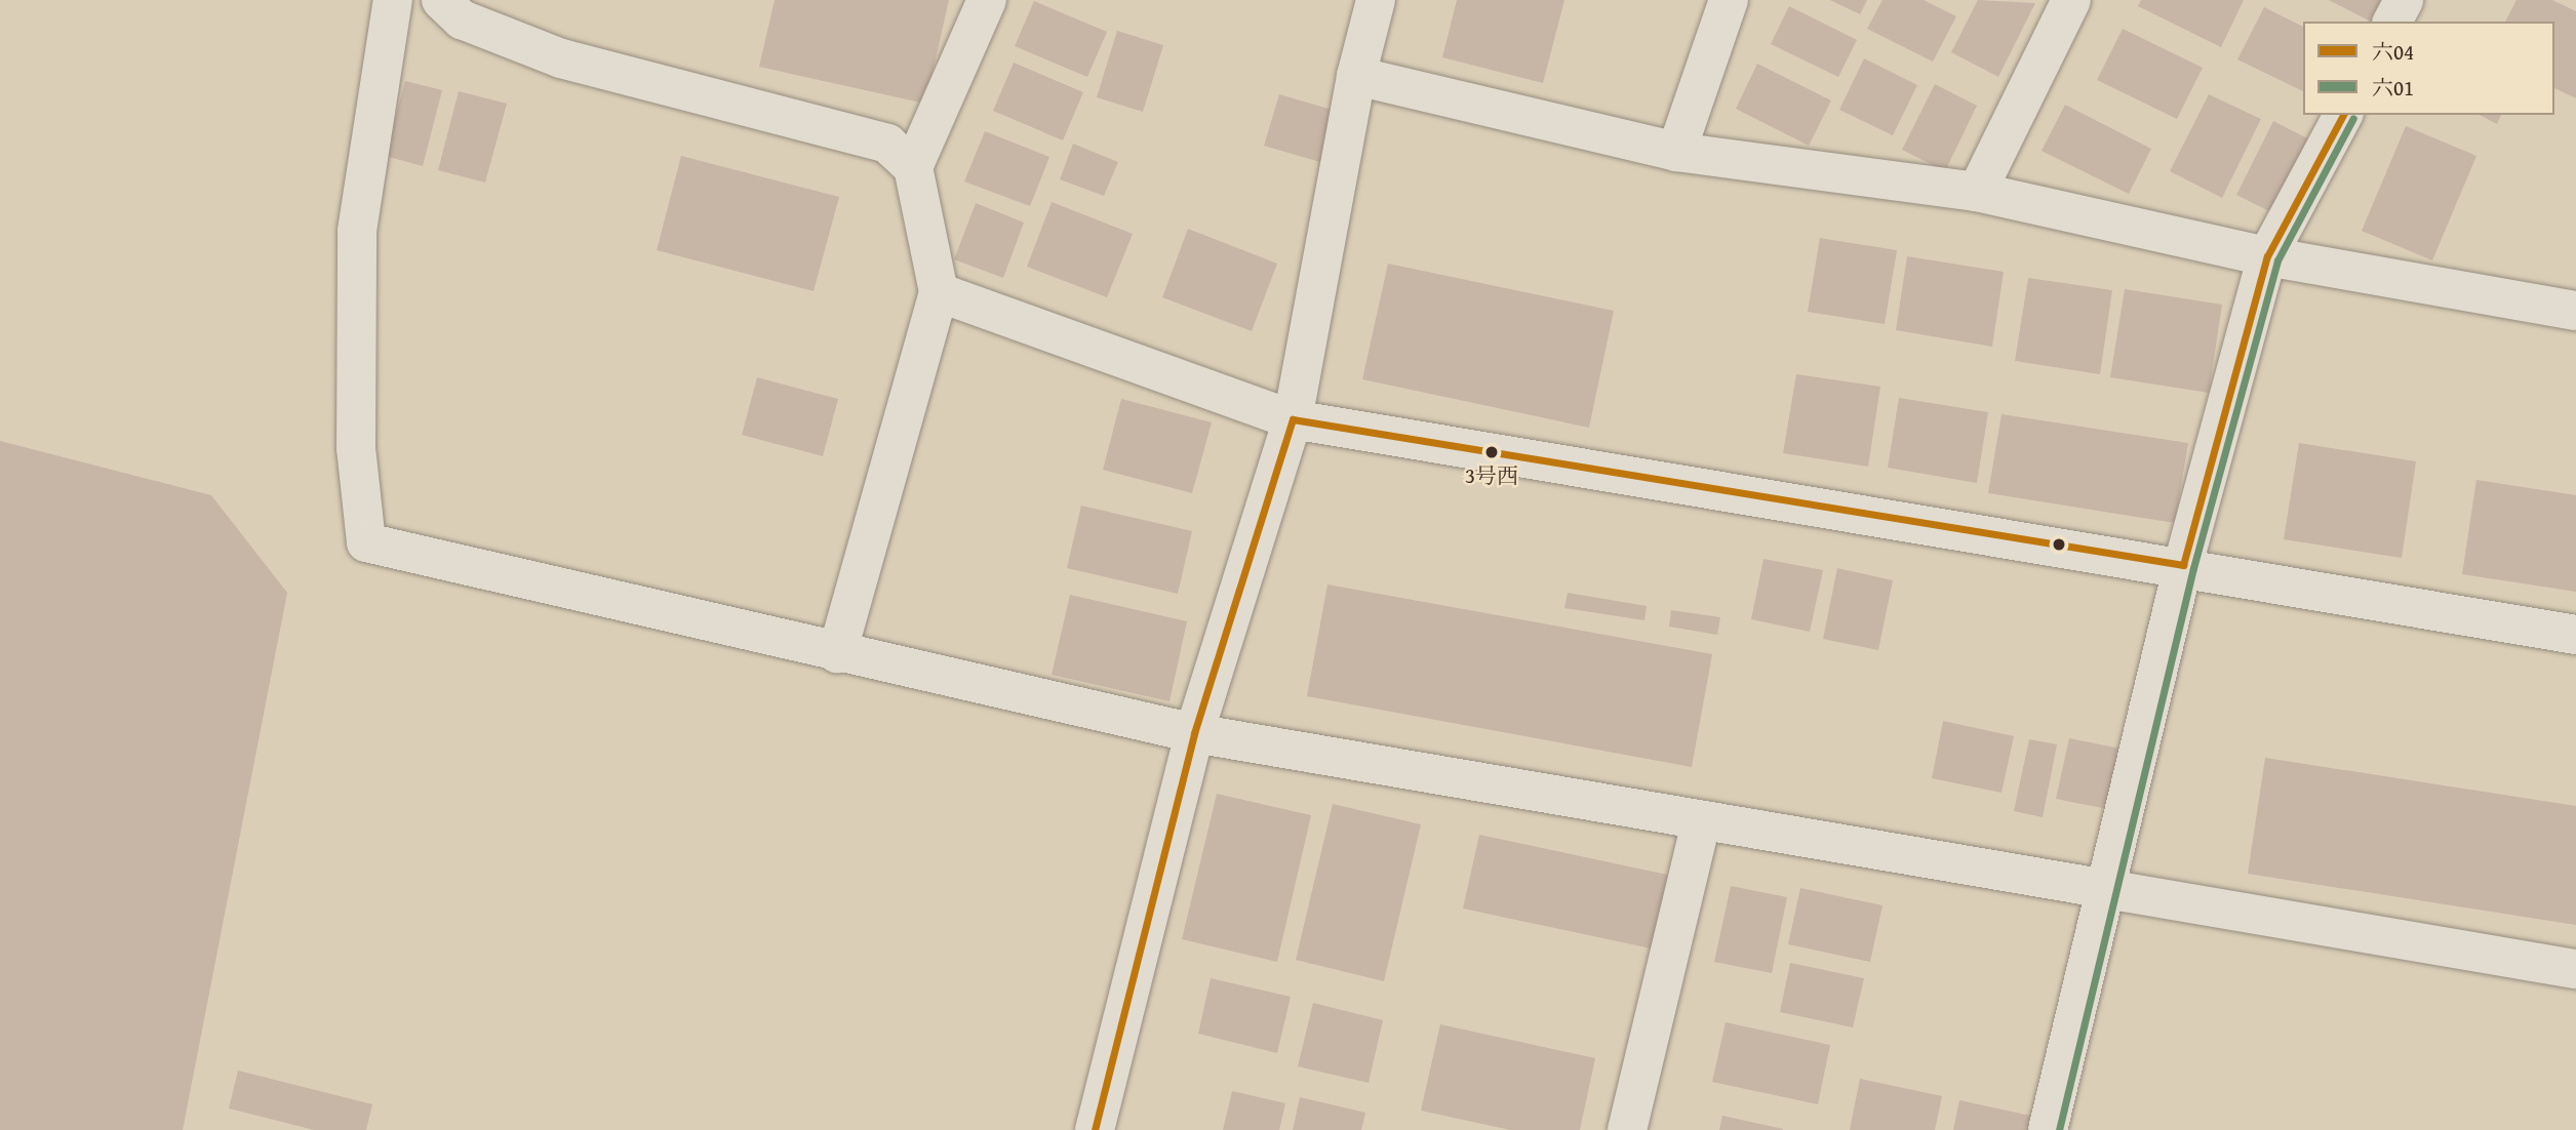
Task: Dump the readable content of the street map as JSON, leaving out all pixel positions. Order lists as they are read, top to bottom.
{
  "places": ["3号西"],
  "lines": ["transit line 六04", "transit line 六01"],
  "legend": ["六04", "六01"]
}
